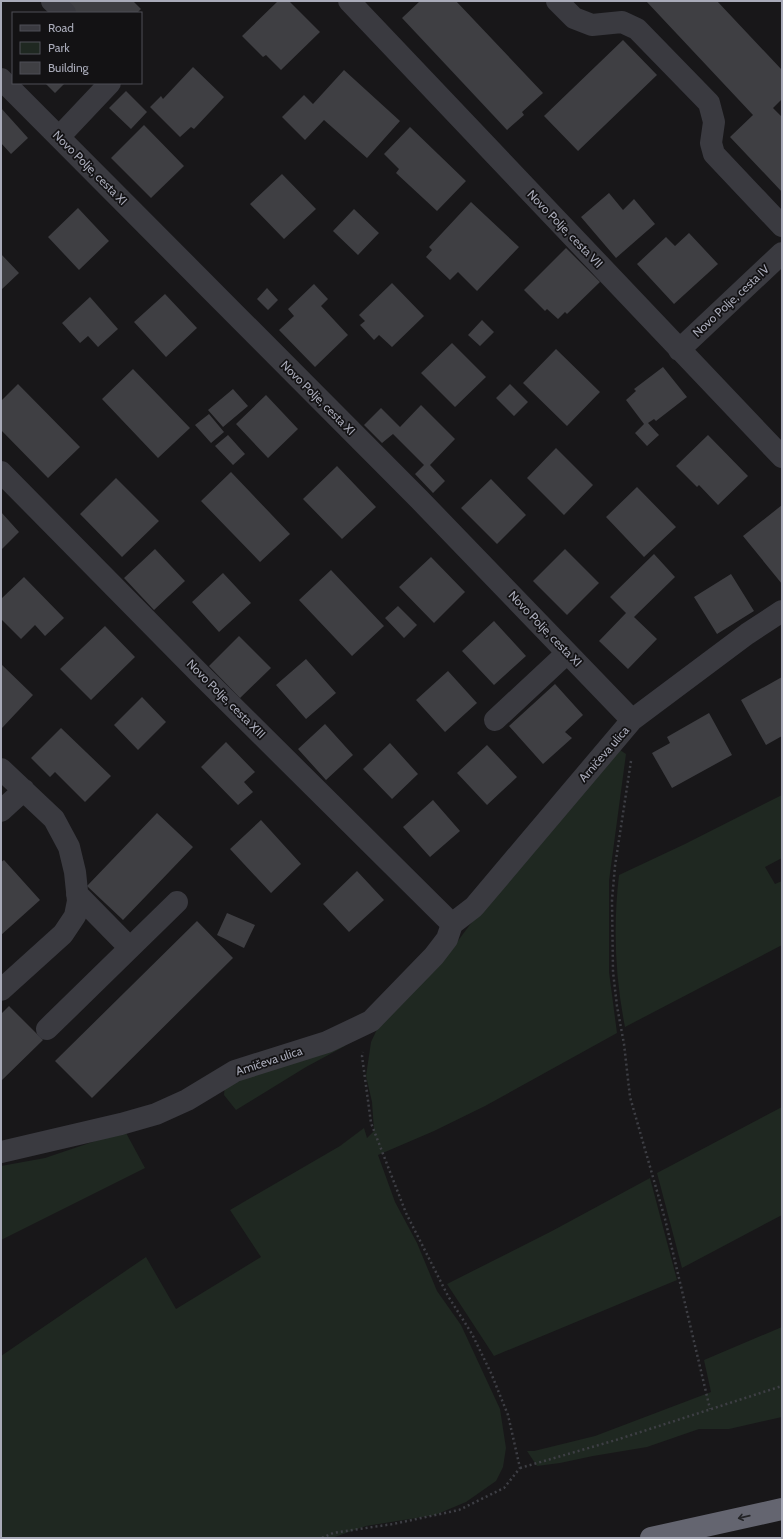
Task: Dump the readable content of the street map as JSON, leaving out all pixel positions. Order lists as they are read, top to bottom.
{
  "streets": {
    "street": [
      "Novo Polje, cesta XI",
      "Novo Polje, cesta VII",
      "Novo Polje, cesta IV",
      "Novo Polje, cesta XIII",
      "Arničeva ulica",
      "Amičeva ulica"
    ]
  },
  "crossings": [
    ["Novo Polje, cesta XI", "Arničeva ulica"],
    ["Novo Polje, cesta VII", "Novo Polje, cesta IV"],
    ["Novo Polje, cesta XIII", "Arničeva ulica"],
    ["Novo Polje, cesta XIII", "Amičeva ulica"],
    ["Arničeva ulica", "Amičeva ulica"]
  ],
  "legend": ["Road", "Park", "Building"]
}
